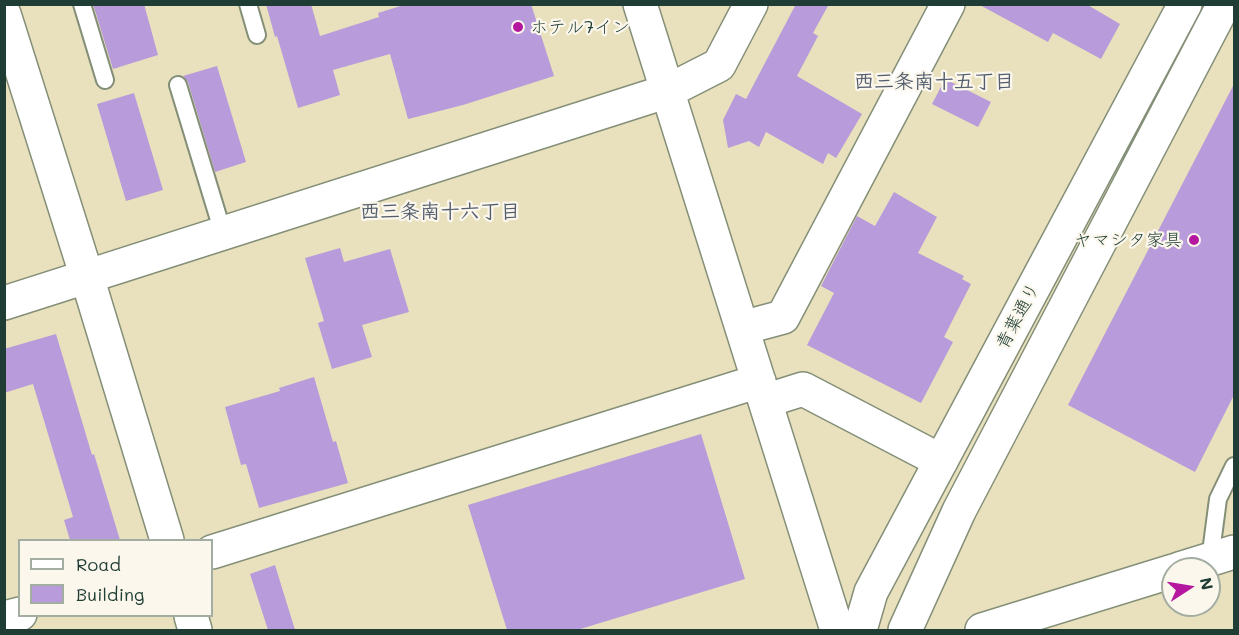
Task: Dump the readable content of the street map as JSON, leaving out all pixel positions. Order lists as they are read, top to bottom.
{
  "streets": {
    "street": ["青葉通り"]
  },
  "districts": ["西三条南十五丁目", "西三条南十六丁目"],
  "places": ["ホテル7イン", "ヤマシタ家具"],
  "legend": ["Road", "Building"],
  "north": "right"
}
